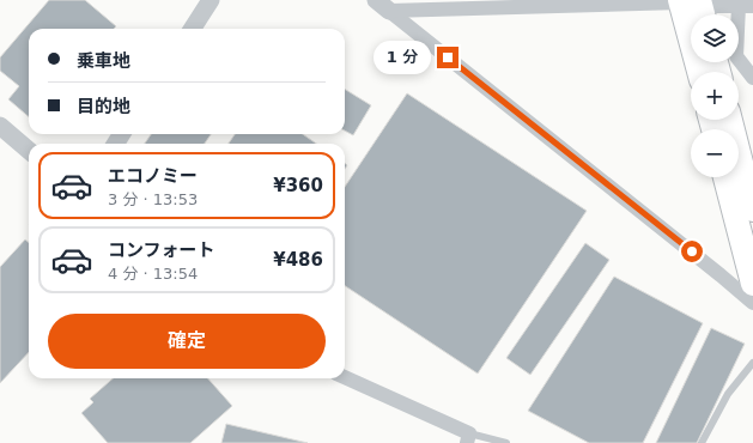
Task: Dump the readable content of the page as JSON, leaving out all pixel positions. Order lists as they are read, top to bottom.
{
  "page": {
    "map_buttons": ["+", "−"],
    "banner": ["乗車地", "目的地"],
    "bubble": "1 分",
    "list": [
      {
        "name": "エコノミー",
        "note": "3 分 · 13:53",
        "value": "¥360"
      },
      {
        "name": "コンフォート",
        "note": "4 分 · 13:54",
        "value": "¥486"
      }
    ],
    "buttons": "確定"
  }
}
